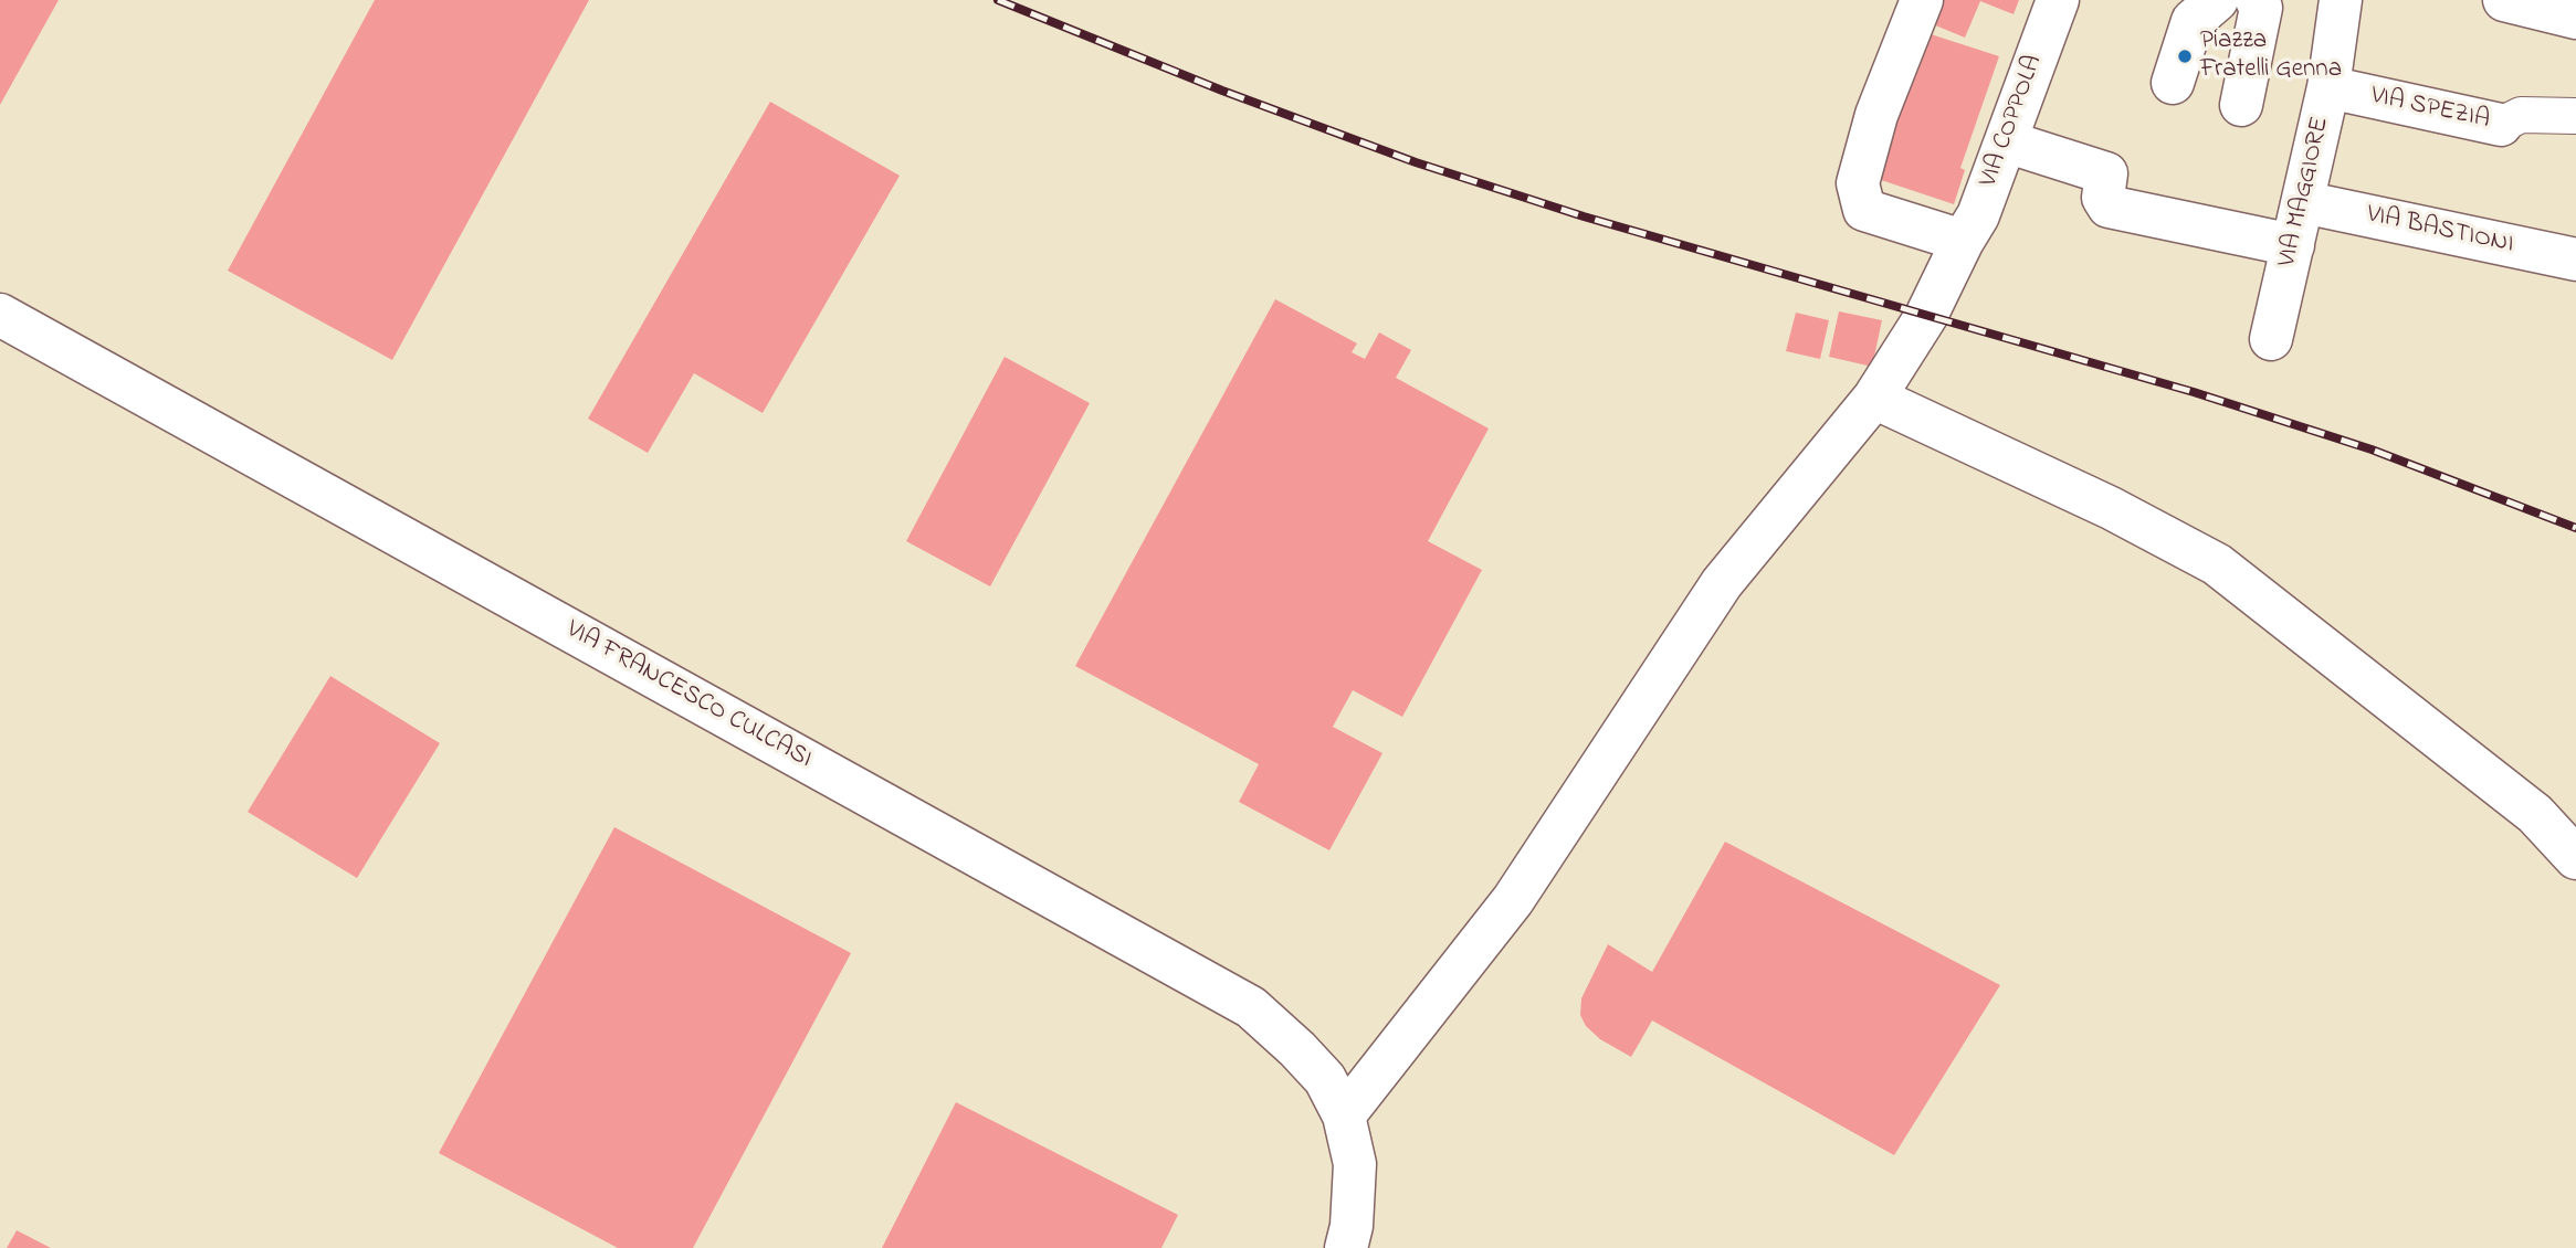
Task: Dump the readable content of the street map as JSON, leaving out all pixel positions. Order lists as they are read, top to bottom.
{
  "streets": {
    "street": [
      "VIA SPEZIA",
      "VIA COPPOLA",
      "VIA MAGGIORE",
      "VIA BASTIONI",
      "VIA FRANCESCO CULCASI"
    ]
  },
  "crossings": [
    ["VIA SPEZIA", "VIA MAGGIORE"],
    ["VIA COPPOLA", "VIA FRANCESCO CULCASI"],
    ["VIA MAGGIORE", "VIA BASTIONI"]
  ],
  "places": ["Piazza Fratelli Genna"]
}
